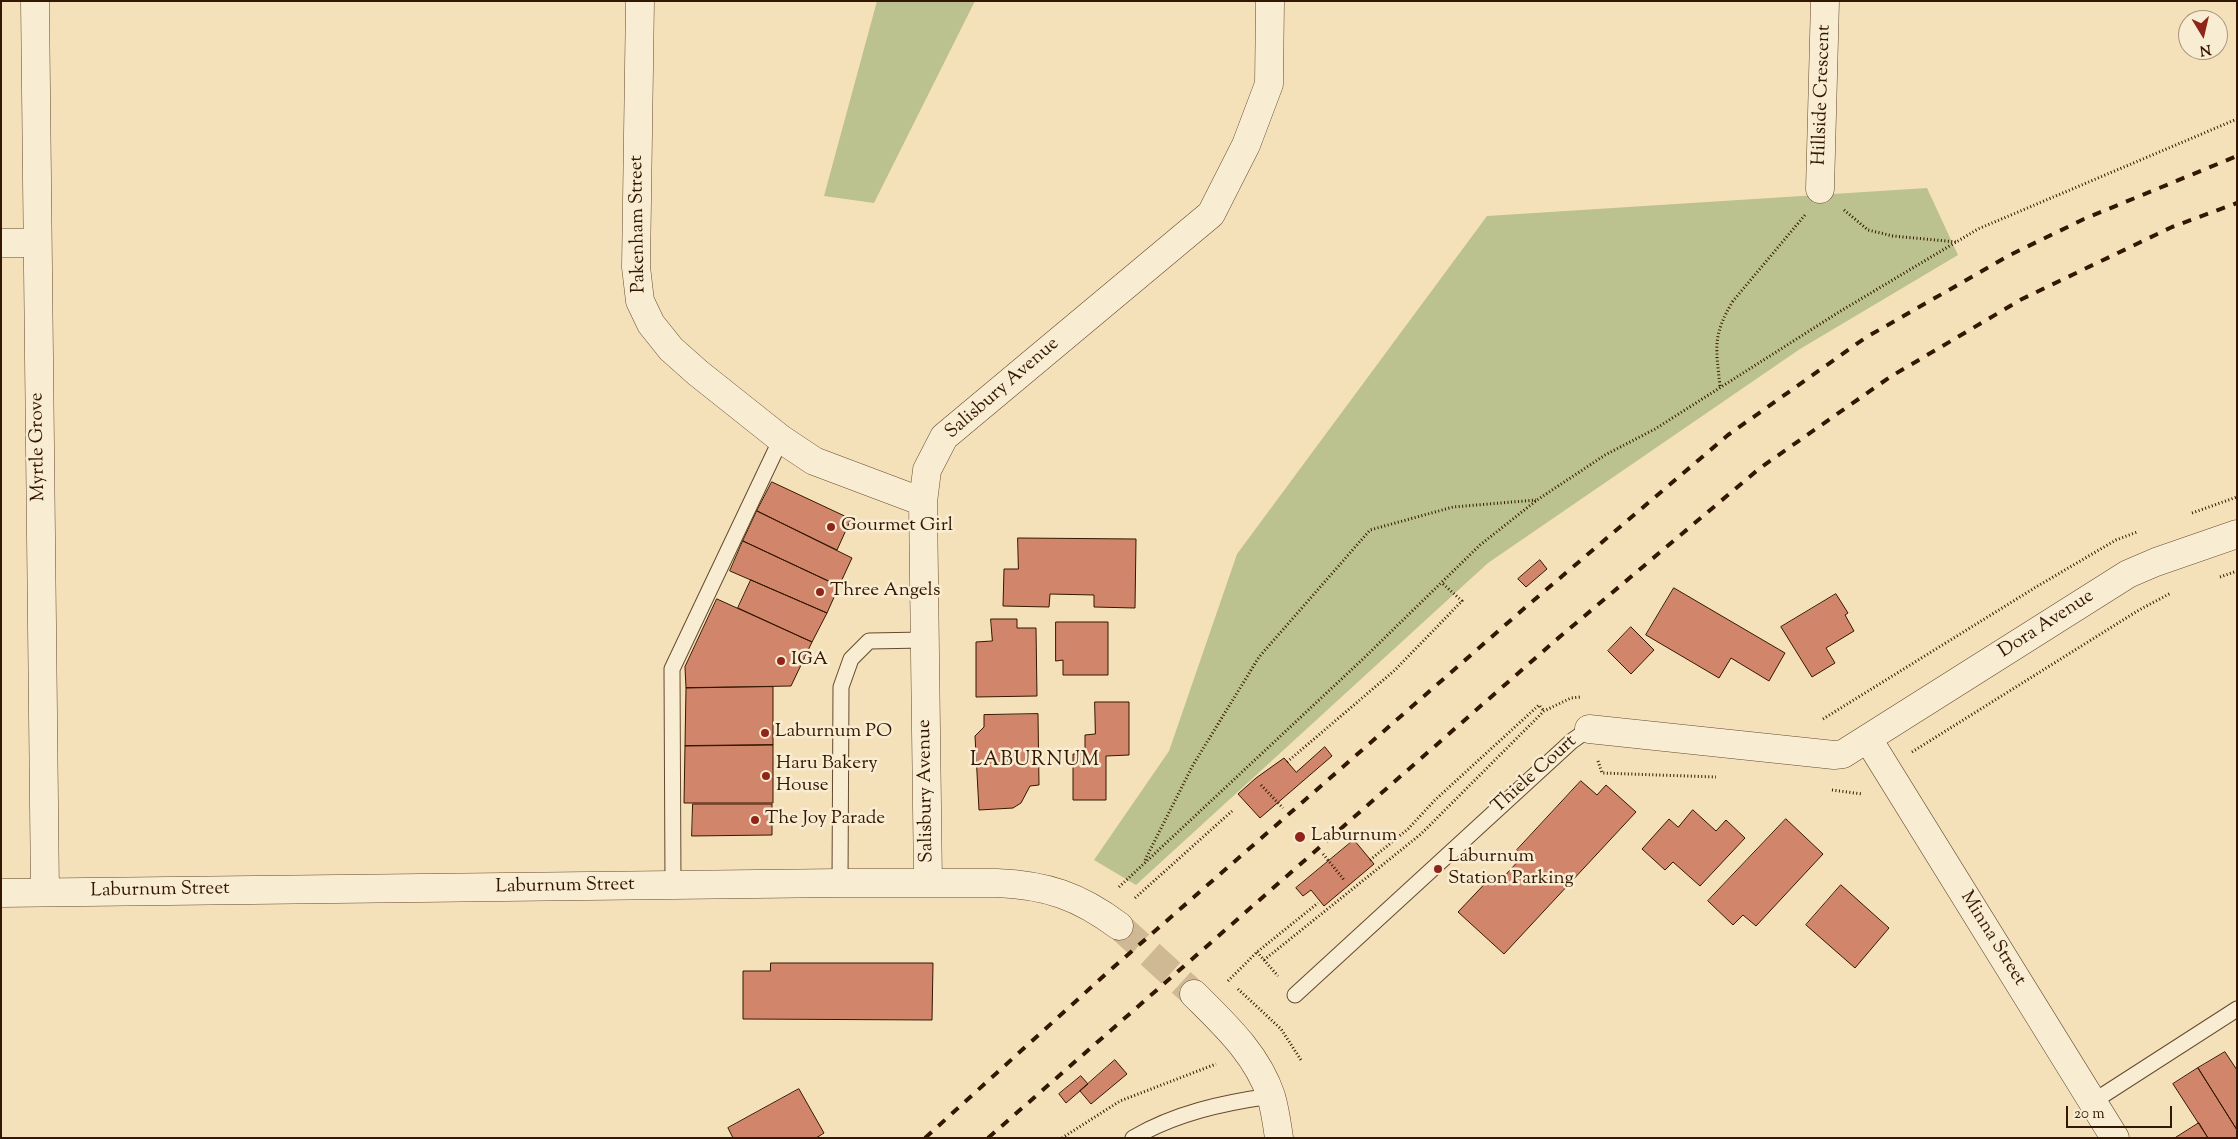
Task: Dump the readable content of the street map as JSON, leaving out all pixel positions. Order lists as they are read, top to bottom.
{
  "streets": {
    "street": [
      "Hillside Crescent",
      "Pakenham Street",
      "Salisbury Avenue",
      "Myrtle Grove",
      "Dora Avenue",
      "Thiele Court",
      "Laburnum Street",
      "Minna Street"
    ]
  },
  "crossings": [
    ["Pakenham Street", "Salisbury Avenue"],
    ["Salisbury Avenue", "Laburnum Street"],
    ["Myrtle Grove", "Laburnum Street"],
    ["Dora Avenue", "Thiele Court"],
    ["Dora Avenue", "Minna Street"],
    ["Thiele Court", "Minna Street"]
  ],
  "districts": ["LABURNUM"],
  "places": [
    "Gourmet Girl",
    "Three Angels",
    "IGA",
    "Laburnum PO",
    "Haru Bakery House",
    "The Joy Parade",
    "Laburnum",
    "Laburnum Station Parking"
  ],
  "scale_bar": "20 m",
  "north": "bottom"
}
